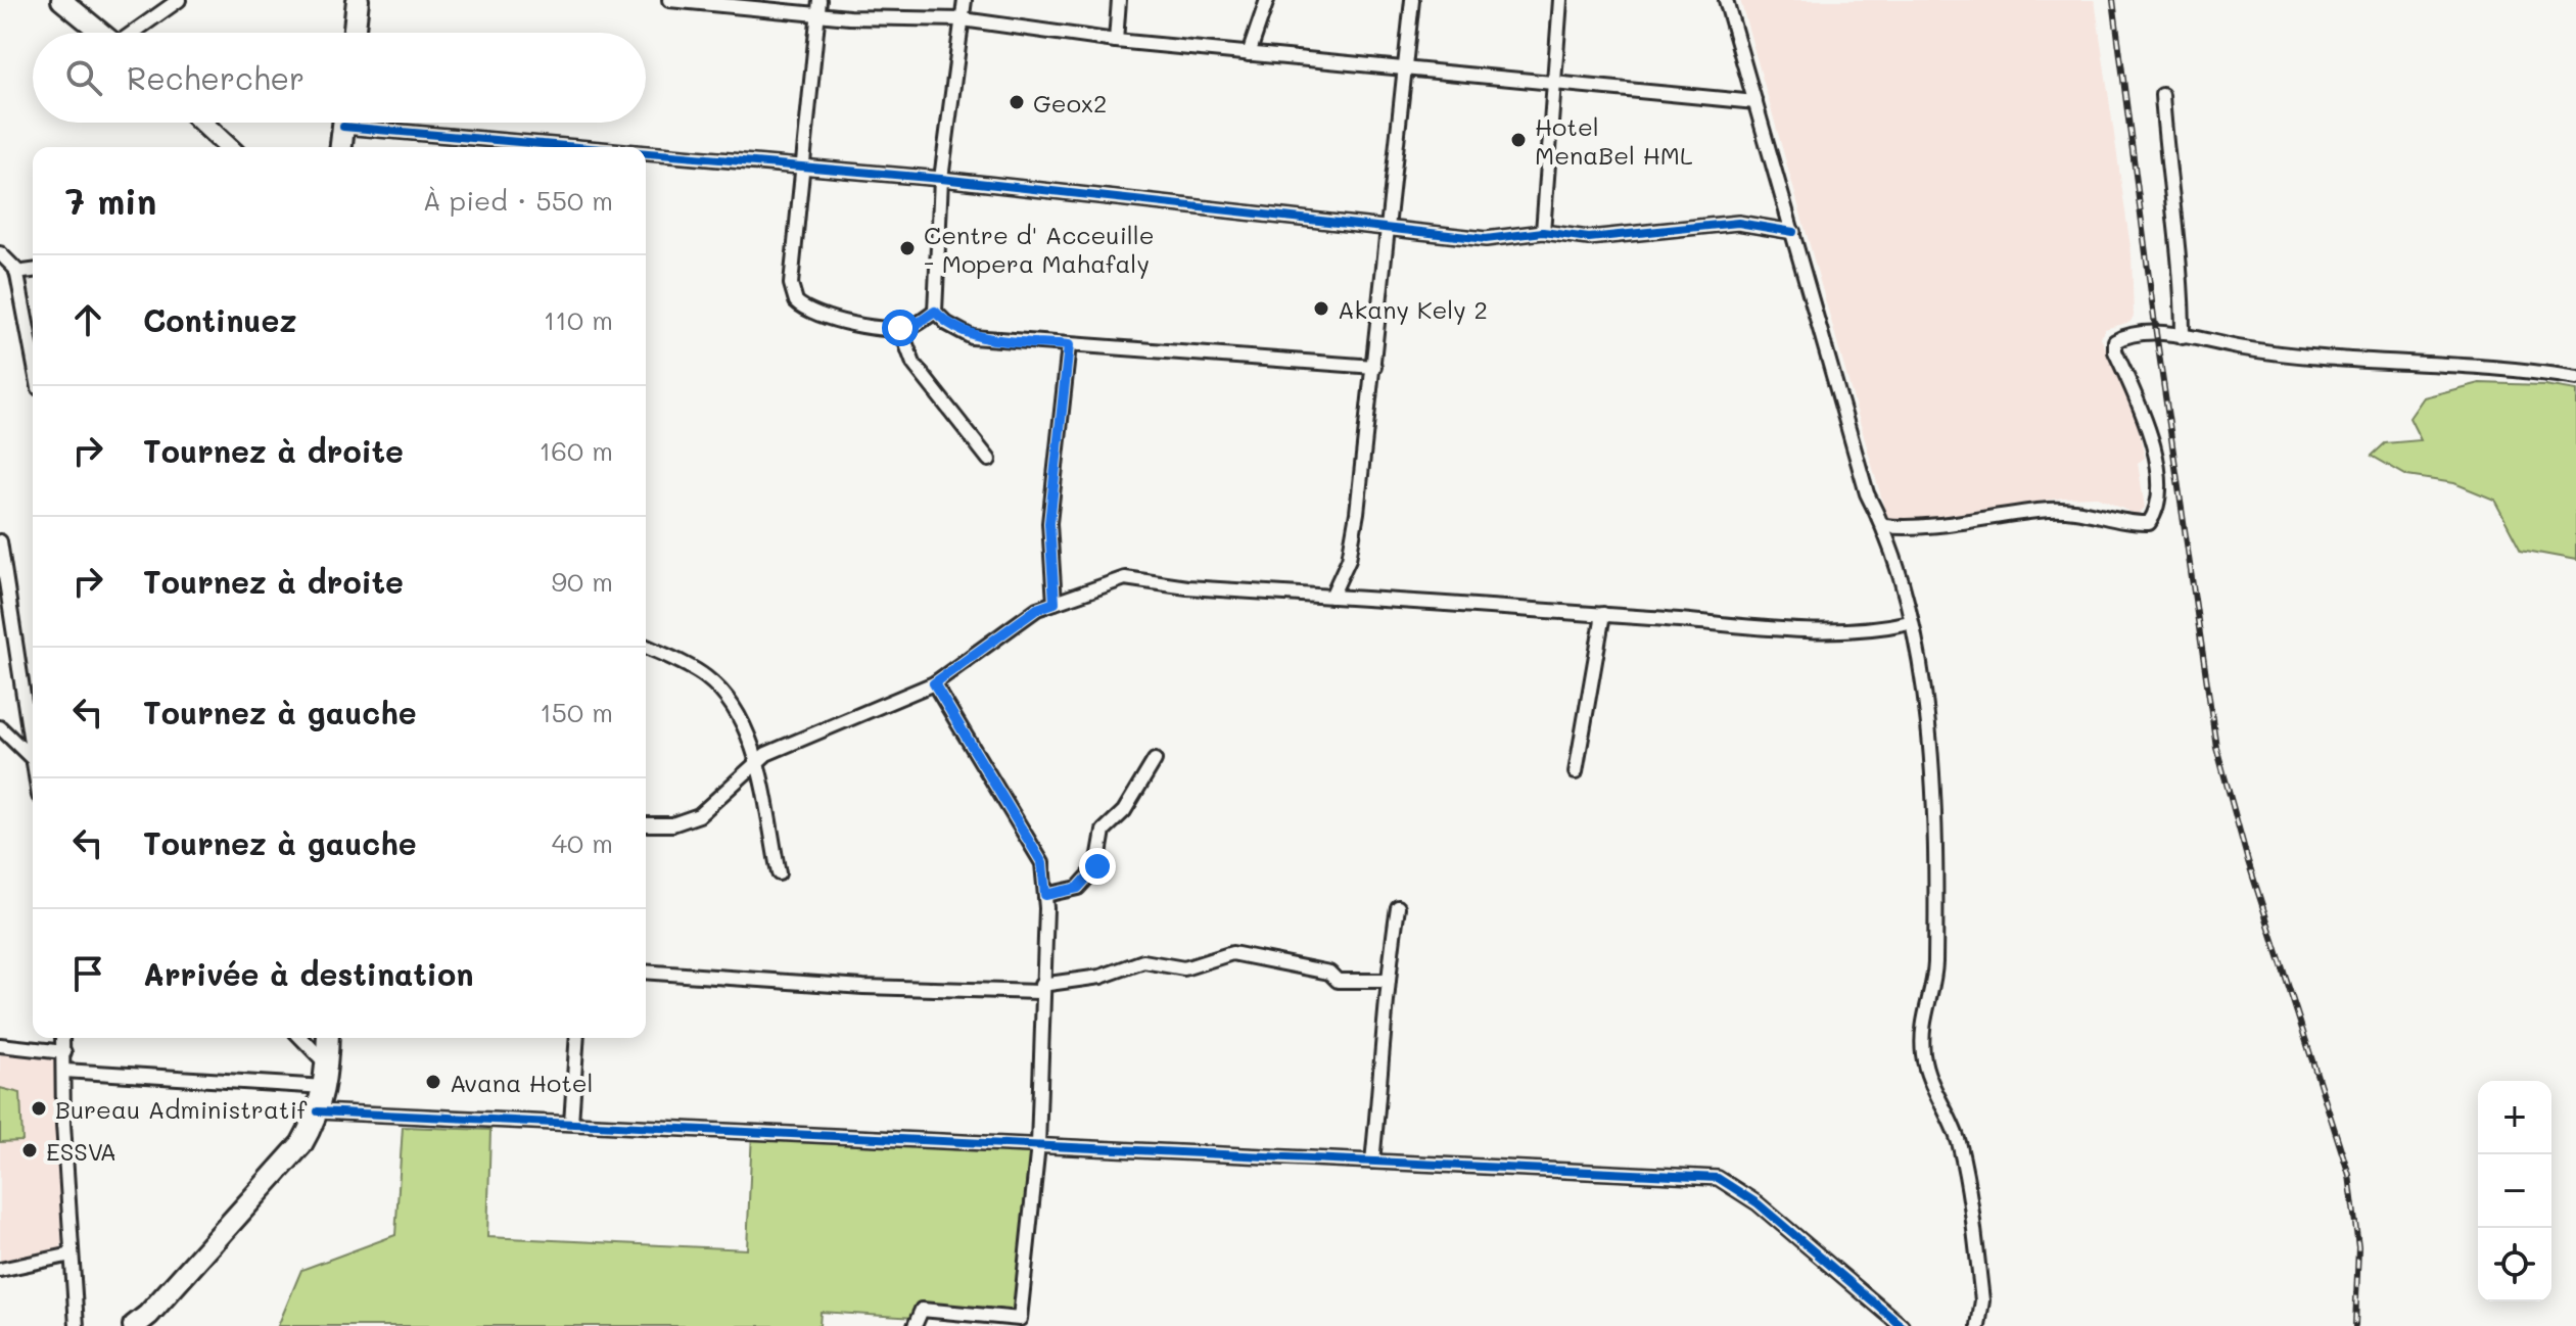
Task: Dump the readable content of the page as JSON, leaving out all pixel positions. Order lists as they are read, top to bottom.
{
  "places": [
    "Geox2",
    "Hotel MenaBel HML",
    "Centre d' Acceuille - Mopera Mahafaly",
    "Akany Kely 2",
    "Avana Hotel",
    "Bureau Administratif",
    "ESSVA"
  ],
  "page": {
    "search": "Rechercher",
    "heading": ["7 min", "À pied · 550 m"],
    "list": [
      ["Continuez", "110 m"],
      ["Tournez à droite", "160 m"],
      ["Tournez à droite", "90 m"],
      ["Tournez à gauche", "150 m"],
      ["Tournez à gauche", "40 m"],
      "Arrivée à destination"
    ],
    "map_buttons": ["+", "−"]
  }
}
